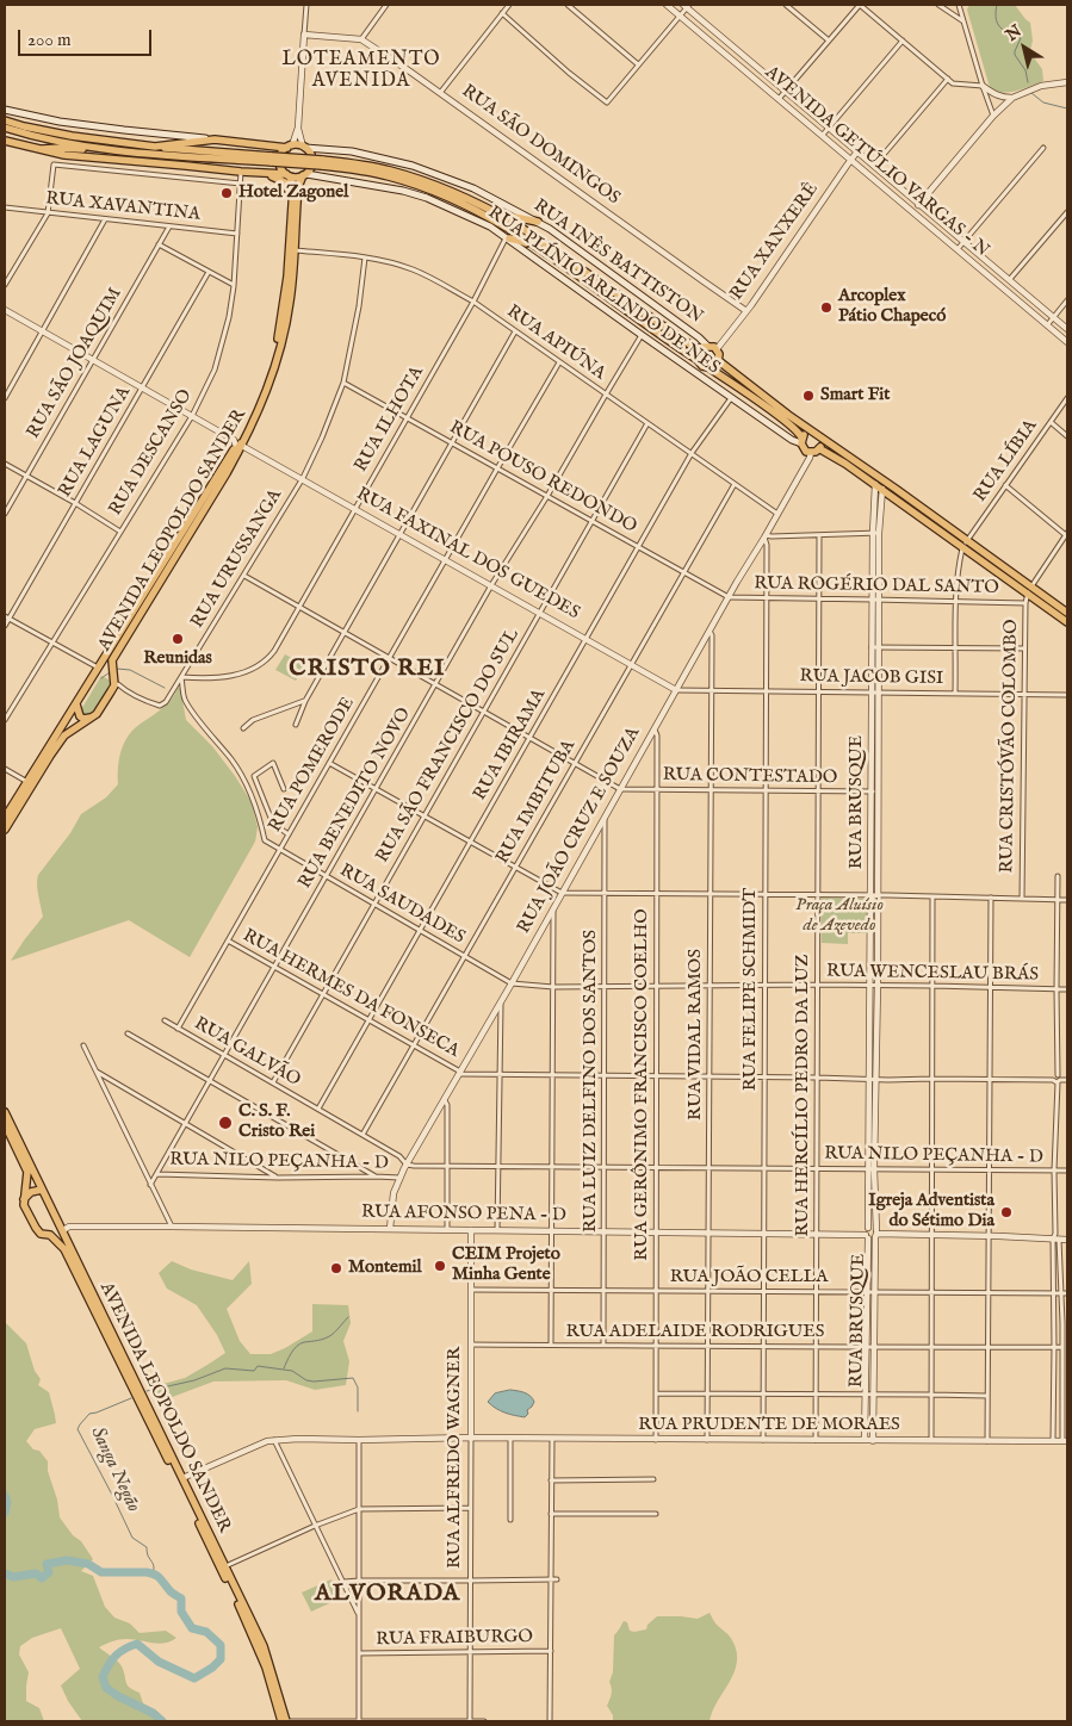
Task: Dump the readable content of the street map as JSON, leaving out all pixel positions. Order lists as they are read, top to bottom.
{
  "streets": {
    "main road": ["RUA INÊS BATTISTON", "RUA PLÍNIO ARLINDO DE NES", "AVENIDA LEOPOLDO SANDER"],
    "street": [
      "RUA SÃO DOMINGOS",
      "AVENIDA GETÚLIO VARGAS - N",
      "RUA XAVANTINA",
      "RUA XANXERÊ",
      "RUA APIÚNA",
      "RUA SÃO JOAQUIM",
      "RUA ILHOTA",
      "RUA LAGUNA",
      "RUA DESCANSO",
      "RUA LÍBIA",
      "RUA POUSO REDONDO",
      "RUA FAXINAL DOS GUEDES",
      "RUA URUSSANGA",
      "RUA ROGÉRIO DAL SANTO",
      "RUA JACOB GISI",
      "RUA IBIRAMA",
      "RUA SÃO FRANCISCO DO SUL",
      "RUA CRISTÓVÃO COLOMBO",
      "RUA POMERODE",
      "RUA CONTESTADO",
      "RUA BENEDITO NOVO",
      "RUA IMBITUBA",
      "RUA BRUSQUE",
      "RUA JOÃO CRUZ E SOUZA",
      "RUA SAUDADES",
      "RUA WENCESLAU BRÁS",
      "RUA FELIPE SCHMIDT",
      "RUA HERMES DA FONSECA",
      "RUA VIDAL RAMOS",
      "RUA GALVÃO",
      "RUA LUIZ DELFINO DOS SANTOS",
      "RUA GERÔNIMO FRANCISCO COELHO",
      "RUA HERCÍLIO PEDRO DA LUZ",
      "RUA NILO PEÇANHA - D",
      "RUA AFONSO PENA - D",
      "RUA JOÃO CELLA",
      "RUA ADELAIDE RODRIGUES",
      "RUA PRUDENTE DE MORAES",
      "RUA ALFREDO WAGNER",
      "RUA FRAIBURGO"
    ]
  },
  "crossings": [
    ["RUA SÃO DOMINGOS", "RUA XANXERÊ"],
    ["AVENIDA GETÚLIO VARGAS - N", "RUA XANXERÊ"],
    ["RUA XAVANTINA", "RUA SÃO JOAQUIM"],
    ["RUA XAVANTINA", "RUA DESCANSO"],
    ["RUA XANXERÊ", "RUA INÊS BATTISTON"],
    ["RUA INÊS BATTISTON", "RUA PLÍNIO ARLINDO DE NES"],
    ["RUA INÊS BATTISTON", "AVENIDA LEOPOLDO SANDER"],
    ["RUA PLÍNIO ARLINDO DE NES", "RUA ILHOTA"],
    ["RUA PLÍNIO ARLINDO DE NES", "AVENIDA LEOPOLDO SANDER"],
    ["RUA PLÍNIO ARLINDO DE NES", "RUA IBIRAMA"],
    ["RUA PLÍNIO ARLINDO DE NES", "RUA BENEDITO NOVO"],
    ["RUA PLÍNIO ARLINDO DE NES", "RUA JOÃO CRUZ E SOUZA"],
    ["RUA APIÚNA", "RUA ILHOTA"],
    ["RUA APIÚNA", "AVENIDA LEOPOLDO SANDER"],
    ["RUA APIÚNA", "RUA URUSSANGA"],
    ["RUA APIÚNA", "RUA IBIRAMA"],
    ["RUA APIÚNA", "RUA SÃO FRANCISCO DO SUL"],
    ["RUA APIÚNA", "RUA POMERODE"],
    ["RUA APIÚNA", "RUA BENEDITO NOVO"],
    ["RUA APIÚNA", "RUA IMBITUBA"],
    ["RUA APIÚNA", "RUA JOÃO CRUZ E SOUZA"],
    ["RUA SÃO JOAQUIM", "RUA FAXINAL DOS GUEDES"],
    ["RUA ILHOTA", "RUA POUSO REDONDO"],
    ["RUA ILHOTA", "RUA FAXINAL DOS GUEDES"],
    ["RUA ILHOTA", "RUA URUSSANGA"],
    ["RUA LAGUNA", "RUA FAXINAL DOS GUEDES"],
    ["RUA DESCANSO", "RUA FAXINAL DOS GUEDES"],
    ["RUA POUSO REDONDO", "RUA URUSSANGA"],
    ["RUA POUSO REDONDO", "RUA ROGÉRIO DAL SANTO"],
    ["RUA POUSO REDONDO", "RUA IBIRAMA"],
    ["RUA POUSO REDONDO", "RUA SÃO FRANCISCO DO SUL"],
    ["RUA POUSO REDONDO", "RUA POMERODE"],
    ["RUA POUSO REDONDO", "RUA BENEDITO NOVO"],
    ["RUA POUSO REDONDO", "RUA IMBITUBA"],
    ["RUA POUSO REDONDO", "RUA JOÃO CRUZ E SOUZA"],
    ["AVENIDA LEOPOLDO SANDER", "RUA FAXINAL DOS GUEDES"],
    ["AVENIDA LEOPOLDO SANDER", "RUA URUSSANGA"],
    ["AVENIDA LEOPOLDO SANDER", "RUA AFONSO PENA - D"],
    ["AVENIDA LEOPOLDO SANDER", "RUA PRUDENTE DE MORAES"],
    ["RUA FAXINAL DOS GUEDES", "RUA URUSSANGA"],
    ["RUA FAXINAL DOS GUEDES", "RUA JACOB GISI"],
    ["RUA FAXINAL DOS GUEDES", "RUA IBIRAMA"],
    ["RUA FAXINAL DOS GUEDES", "RUA SÃO FRANCISCO DO SUL"],
    ["RUA FAXINAL DOS GUEDES", "RUA POMERODE"],
    ["RUA FAXINAL DOS GUEDES", "RUA BENEDITO NOVO"],
    ["RUA FAXINAL DOS GUEDES", "RUA IMBITUBA"],
    ["RUA FAXINAL DOS GUEDES", "RUA JOÃO CRUZ E SOUZA"],
    ["RUA ROGÉRIO DAL SANTO", "RUA CRISTÓVÃO COLOMBO"],
    ["RUA ROGÉRIO DAL SANTO", "RUA BRUSQUE"],
    ["RUA ROGÉRIO DAL SANTO", "RUA JOÃO CRUZ E SOUZA"],
    ["RUA ROGÉRIO DAL SANTO", "RUA FELIPE SCHMIDT"],
    ["RUA ROGÉRIO DAL SANTO", "RUA HERCÍLIO PEDRO DA LUZ"],
    ["RUA JACOB GISI", "RUA CRISTÓVÃO COLOMBO"],
    ["RUA JACOB GISI", "RUA BRUSQUE"],
    ["RUA JACOB GISI", "RUA JOÃO CRUZ E SOUZA"],
    ["RUA JACOB GISI", "RUA FELIPE SCHMIDT"],
    ["RUA JACOB GISI", "RUA VIDAL RAMOS"],
    ["RUA JACOB GISI", "RUA HERCÍLIO PEDRO DA LUZ"],
    ["RUA IBIRAMA", "RUA SAUDADES"],
    ["RUA IBIRAMA", "RUA HERMES DA FONSECA"],
    ["RUA IBIRAMA", "RUA GALVÃO"],
    ["RUA SÃO FRANCISCO DO SUL", "RUA SAUDADES"],
    ["RUA SÃO FRANCISCO DO SUL", "RUA HERMES DA FONSECA"],
    ["RUA SÃO FRANCISCO DO SUL", "RUA GALVÃO"],
    ["RUA POMERODE", "RUA SAUDADES"],
    ["RUA POMERODE", "RUA HERMES DA FONSECA"],
    ["RUA POMERODE", "RUA GALVÃO"],
    ["RUA CONTESTADO", "RUA BRUSQUE"],
    ["RUA CONTESTADO", "RUA JOÃO CRUZ E SOUZA"],
    ["RUA CONTESTADO", "RUA FELIPE SCHMIDT"],
    ["RUA CONTESTADO", "RUA VIDAL RAMOS"],
    ["RUA CONTESTADO", "RUA GERÔNIMO FRANCISCO COELHO"],
    ["RUA CONTESTADO", "RUA HERCÍLIO PEDRO DA LUZ"],
    ["RUA BENEDITO NOVO", "RUA SAUDADES"],
    ["RUA BENEDITO NOVO", "RUA HERMES DA FONSECA"],
    ["RUA BENEDITO NOVO", "RUA GALVÃO"],
    ["RUA BENEDITO NOVO", "RUA NILO PEÇANHA - D"],
    ["RUA IMBITUBA", "RUA SAUDADES"],
    ["RUA IMBITUBA", "RUA HERMES DA FONSECA"],
    ["RUA IMBITUBA", "RUA GALVÃO"],
    ["RUA BRUSQUE", "RUA WENCESLAU BRÁS"],
    ["RUA BRUSQUE", "RUA HERMES DA FONSECA"],
    ["RUA BRUSQUE", "RUA NILO PEÇANHA - D"],
    ["RUA BRUSQUE", "RUA AFONSO PENA - D"],
    ["RUA BRUSQUE", "RUA JOÃO CELLA"],
    ["RUA BRUSQUE", "RUA ADELAIDE RODRIGUES"],
    ["RUA BRUSQUE", "RUA PRUDENTE DE MORAES"],
    ["RUA JOÃO CRUZ E SOUZA", "RUA SAUDADES"],
    ["RUA JOÃO CRUZ E SOUZA", "RUA WENCESLAU BRÁS"],
    ["RUA JOÃO CRUZ E SOUZA", "RUA FELIPE SCHMIDT"],
    ["RUA JOÃO CRUZ E SOUZA", "RUA HERMES DA FONSECA"],
    ["RUA JOÃO CRUZ E SOUZA", "RUA VIDAL RAMOS"],
    ["RUA JOÃO CRUZ E SOUZA", "RUA GALVÃO"],
    ["RUA JOÃO CRUZ E SOUZA", "RUA LUIZ DELFINO DOS SANTOS"],
    ["RUA JOÃO CRUZ E SOUZA", "RUA GERÔNIMO FRANCISCO COELHO"],
    ["RUA JOÃO CRUZ E SOUZA", "RUA NILO PEÇANHA - D"],
    ["RUA JOÃO CRUZ E SOUZA", "RUA AFONSO PENA - D"],
    ["RUA SAUDADES", "RUA WENCESLAU BRÁS"],
    ["RUA WENCESLAU BRÁS", "RUA FELIPE SCHMIDT"],
    ["RUA WENCESLAU BRÁS", "RUA VIDAL RAMOS"],
    ["RUA WENCESLAU BRÁS", "RUA LUIZ DELFINO DOS SANTOS"],
    ["RUA WENCESLAU BRÁS", "RUA GERÔNIMO FRANCISCO COELHO"],
    ["RUA WENCESLAU BRÁS", "RUA HERCÍLIO PEDRO DA LUZ"],
    ["RUA FELIPE SCHMIDT", "RUA HERMES DA FONSECA"],
    ["RUA FELIPE SCHMIDT", "RUA NILO PEÇANHA - D"],
    ["RUA FELIPE SCHMIDT", "RUA AFONSO PENA - D"],
    ["RUA FELIPE SCHMIDT", "RUA JOÃO CELLA"],
    ["RUA FELIPE SCHMIDT", "RUA ADELAIDE RODRIGUES"],
    ["RUA FELIPE SCHMIDT", "RUA PRUDENTE DE MORAES"],
    ["RUA HERMES DA FONSECA", "RUA VIDAL RAMOS"],
    ["RUA HERMES DA FONSECA", "RUA LUIZ DELFINO DOS SANTOS"],
    ["RUA HERMES DA FONSECA", "RUA GERÔNIMO FRANCISCO COELHO"],
    ["RUA HERMES DA FONSECA", "RUA HERCÍLIO PEDRO DA LUZ"],
    ["RUA VIDAL RAMOS", "RUA NILO PEÇANHA - D"],
    ["RUA VIDAL RAMOS", "RUA AFONSO PENA - D"],
    ["RUA VIDAL RAMOS", "RUA JOÃO CELLA"],
    ["RUA VIDAL RAMOS", "RUA ADELAIDE RODRIGUES"],
    ["RUA VIDAL RAMOS", "RUA PRUDENTE DE MORAES"],
    ["RUA GALVÃO", "RUA NILO PEÇANHA - D"],
    ["RUA LUIZ DELFINO DOS SANTOS", "RUA NILO PEÇANHA - D"],
    ["RUA LUIZ DELFINO DOS SANTOS", "RUA AFONSO PENA - D"],
    ["RUA LUIZ DELFINO DOS SANTOS", "RUA JOÃO CELLA"],
    ["RUA LUIZ DELFINO DOS SANTOS", "RUA ADELAIDE RODRIGUES"],
    ["RUA GERÔNIMO FRANCISCO COELHO", "RUA NILO PEÇANHA - D"],
    ["RUA GERÔNIMO FRANCISCO COELHO", "RUA AFONSO PENA - D"],
    ["RUA GERÔNIMO FRANCISCO COELHO", "RUA JOÃO CELLA"],
    ["RUA GERÔNIMO FRANCISCO COELHO", "RUA ADELAIDE RODRIGUES"],
    ["RUA GERÔNIMO FRANCISCO COELHO", "RUA PRUDENTE DE MORAES"],
    ["RUA HERCÍLIO PEDRO DA LUZ", "RUA NILO PEÇANHA - D"],
    ["RUA HERCÍLIO PEDRO DA LUZ", "RUA AFONSO PENA - D"],
    ["RUA HERCÍLIO PEDRO DA LUZ", "RUA JOÃO CELLA"],
    ["RUA HERCÍLIO PEDRO DA LUZ", "RUA ADELAIDE RODRIGUES"],
    ["RUA HERCÍLIO PEDRO DA LUZ", "RUA PRUDENTE DE MORAES"],
    ["RUA AFONSO PENA - D", "RUA ALFREDO WAGNER"],
    ["RUA JOÃO CELLA", "RUA ALFREDO WAGNER"],
    ["RUA ADELAIDE RODRIGUES", "RUA ALFREDO WAGNER"],
    ["RUA PRUDENTE DE MORAES", "RUA ALFREDO WAGNER"],
    ["RUA ALFREDO WAGNER", "RUA FRAIBURGO"]
  ],
  "districts": ["LOTEAMENTO AVENIDA", "CRISTO REI", "ALVORADA"],
  "water": ["Sanga Negão"],
  "parks": ["Praça Aluísio de Azevedo"],
  "places": [
    "Hotel Zagonel",
    "Arcoplex Pátio Chapecó",
    "Smart Fit",
    "Reunidas",
    "C. S. F. Cristo Rei",
    "Igreja Adventista do Sétimo Dia",
    "CEIM Projeto Minha Gente",
    "Montemil"
  ],
  "scale_bar": "200 m",
  "north": "top left"
}
